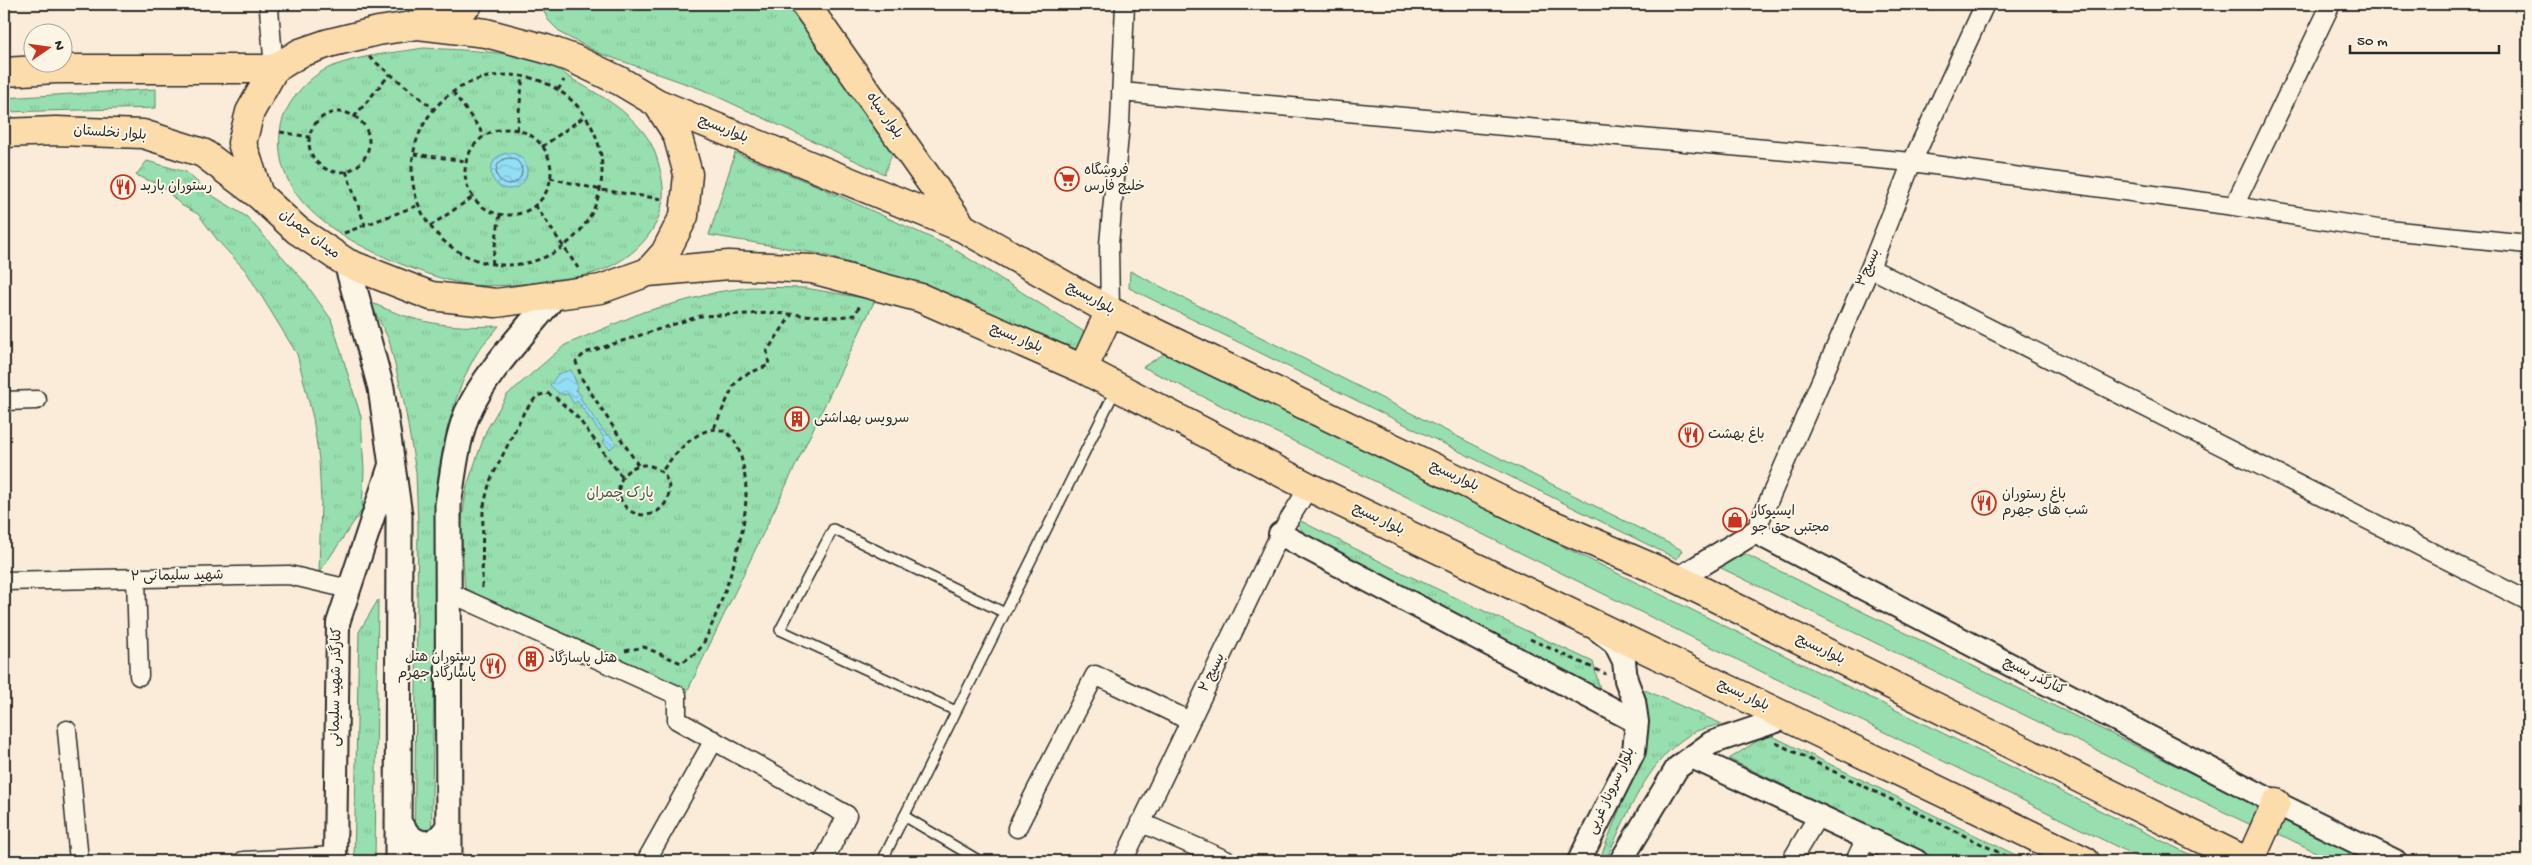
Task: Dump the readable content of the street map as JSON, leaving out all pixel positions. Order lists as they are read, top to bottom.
{
  "streets": {
    "main road": [
      "بلوار سپاه",
      "بلواربسیج",
      "بلوار نخلستان",
      "میدان چمران",
      "بلوار بسیج"
    ],
    "street": [
      "بسیج۳",
      "شهید سلیمانی ۲",
      "بسیج ۲",
      "کنارگذر بسیج",
      "کنارگذر شهید سلیمانی",
      "بلوار سروناز غربی"
    ]
  },
  "crossings": [
    ["بلوار سپاه", "بلواربسیج"],
    ["بلواربسیج", "میدان چمران"],
    ["بلوار نخلستان", "میدان چمران"],
    ["میدان چمران", "بلوار بسیج"],
    ["بسیج۳", "کنارگذر بسیج"],
    ["بلوار بسیج", "بسیج ۲"],
    ["بلوار بسیج", "بلوار سروناز غربی"],
    ["شهید سلیمانی ۲", "کنارگذر شهید سلیمانی"]
  ],
  "parks": ["پارک چمران"],
  "places": {
    "supermarket": ["فروشگاه خلیج فارس"],
    "restaurant": [
      "رستوران باربد",
      "باغ بهشت",
      "باغ رستوران شب های جهرم",
      "رستوران هتل پاسارگاد جهرم"
    ],
    "building": ["سرویس بهداشتی", "هتل پاسارگاد"],
    "shop": ["ایسیوکار مجتبی حق جو"]
  },
  "scale_bar": "50 m",
  "north": "right"
}
